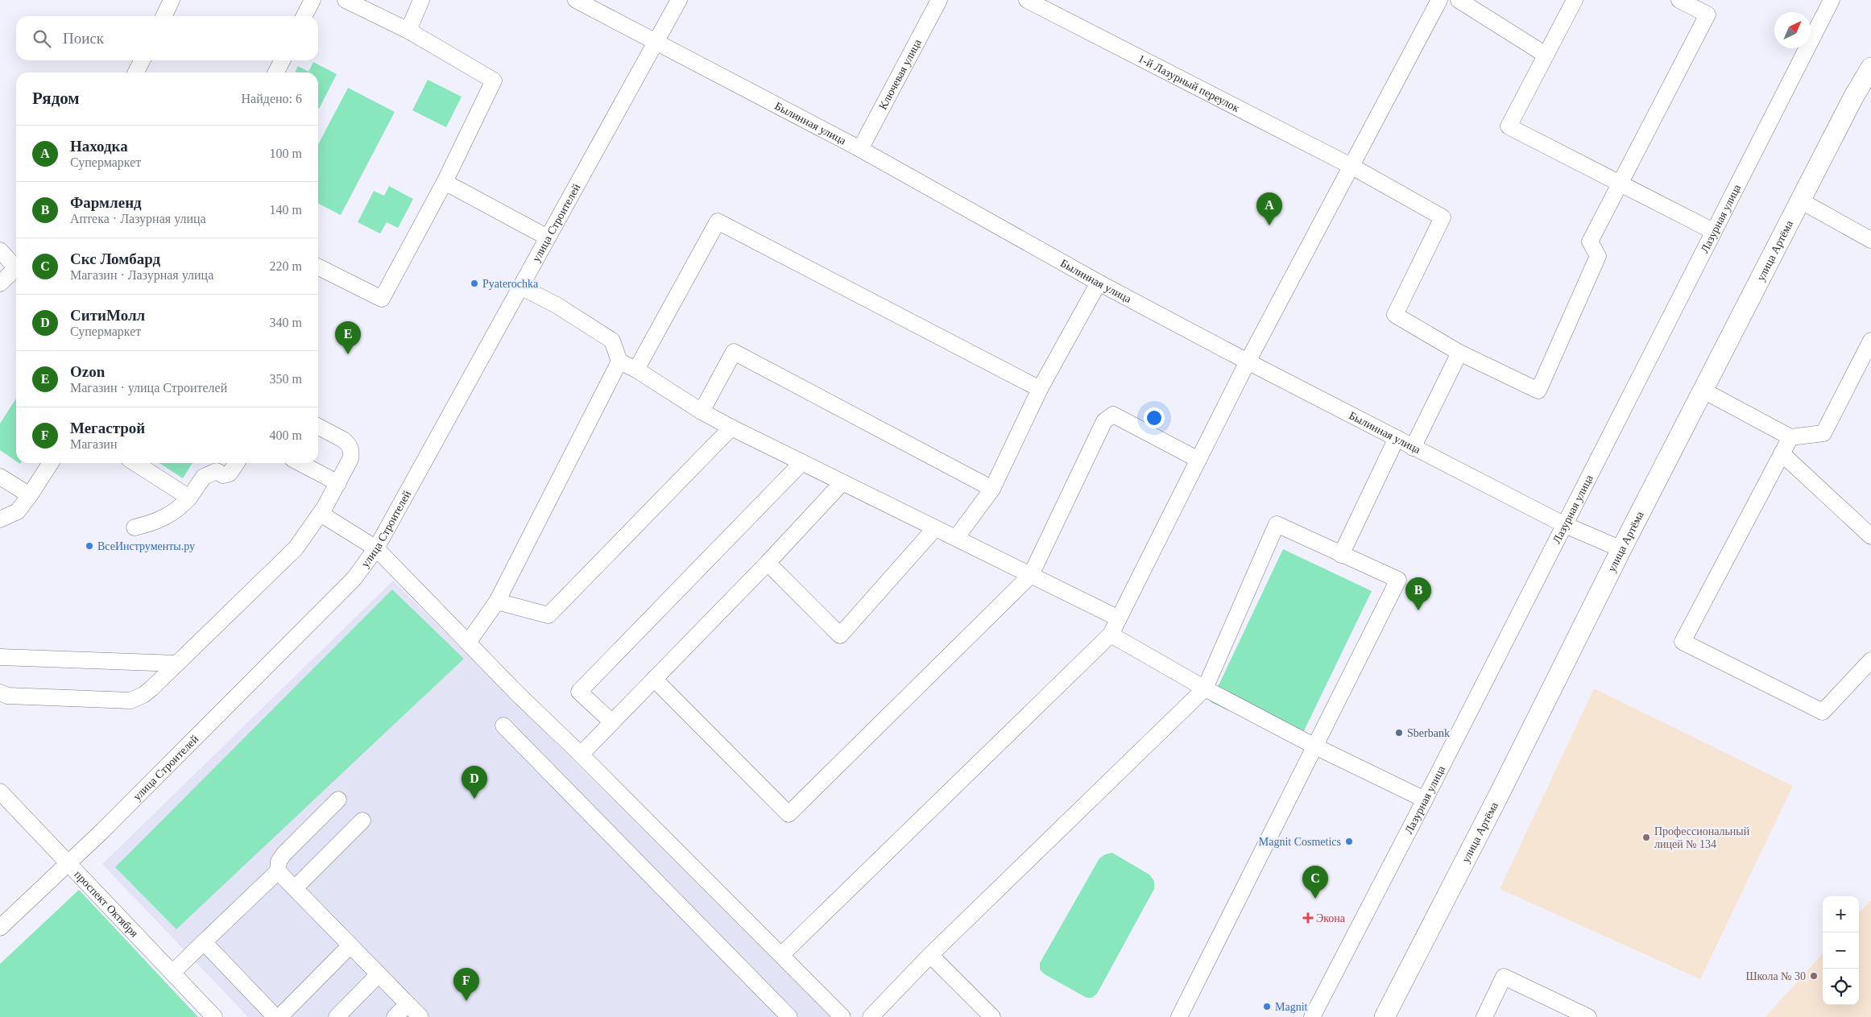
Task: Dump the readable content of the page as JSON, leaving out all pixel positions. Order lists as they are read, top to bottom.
{
  "streets": {
    "main road": ["улица Артёма"],
    "street": [
      "Ключевая улица",
      "1-й Лазурный переулок",
      "Былинная улица",
      "Лазурная улица",
      "улица Строителей",
      "проспект Октября"
    ]
  },
  "crossings": [
    ["Ключевая улица", "Былинная улица"],
    ["Былинная улица", "Лазурная улица"],
    ["Былинная улица", "улица Строителей"],
    ["Былинная улица", "улица Артёма"],
    ["улица Строителей", "проспект Октября"]
  ],
  "places": {
    "other": [
      "Pyaterochka",
      "ВсеИнструменты.ру",
      "Sberbank",
      "Профессиональный лицей № 134",
      "Magnit Cosmetics",
      "Школа № 30",
      "Magnit"
    ],
    "health": ["Экона"]
  },
  "north": "top right",
  "page": {
    "search": "Поиск",
    "heading": ["Рядом", "Найдено: 6"],
    "list": [
      {
        "mark": "A",
        "name": "Находка",
        "note": "Супермаркет",
        "value": "100 m"
      },
      {
        "mark": "B",
        "name": "Фармленд",
        "note": "Аптека · Лазурная улица",
        "value": "140 m"
      },
      {
        "mark": "C",
        "name": "Скс Ломбард",
        "note": "Магазин · Лазурная улица",
        "value": "220 m"
      },
      {
        "mark": "D",
        "name": "СитиМолл",
        "note": "Супермаркет",
        "value": "340 m"
      },
      {
        "mark": "E",
        "name": "Ozon",
        "note": "Магазин · улица Строителей",
        "value": "350 m"
      },
      {
        "mark": "F",
        "name": "Мегастрой",
        "note": "Магазин",
        "value": "400 m"
      }
    ],
    "pins": [
      "A",
      "E",
      "B",
      "D",
      "C",
      "F"
    ],
    "map_buttons": ["+", "−"]
  }
}
